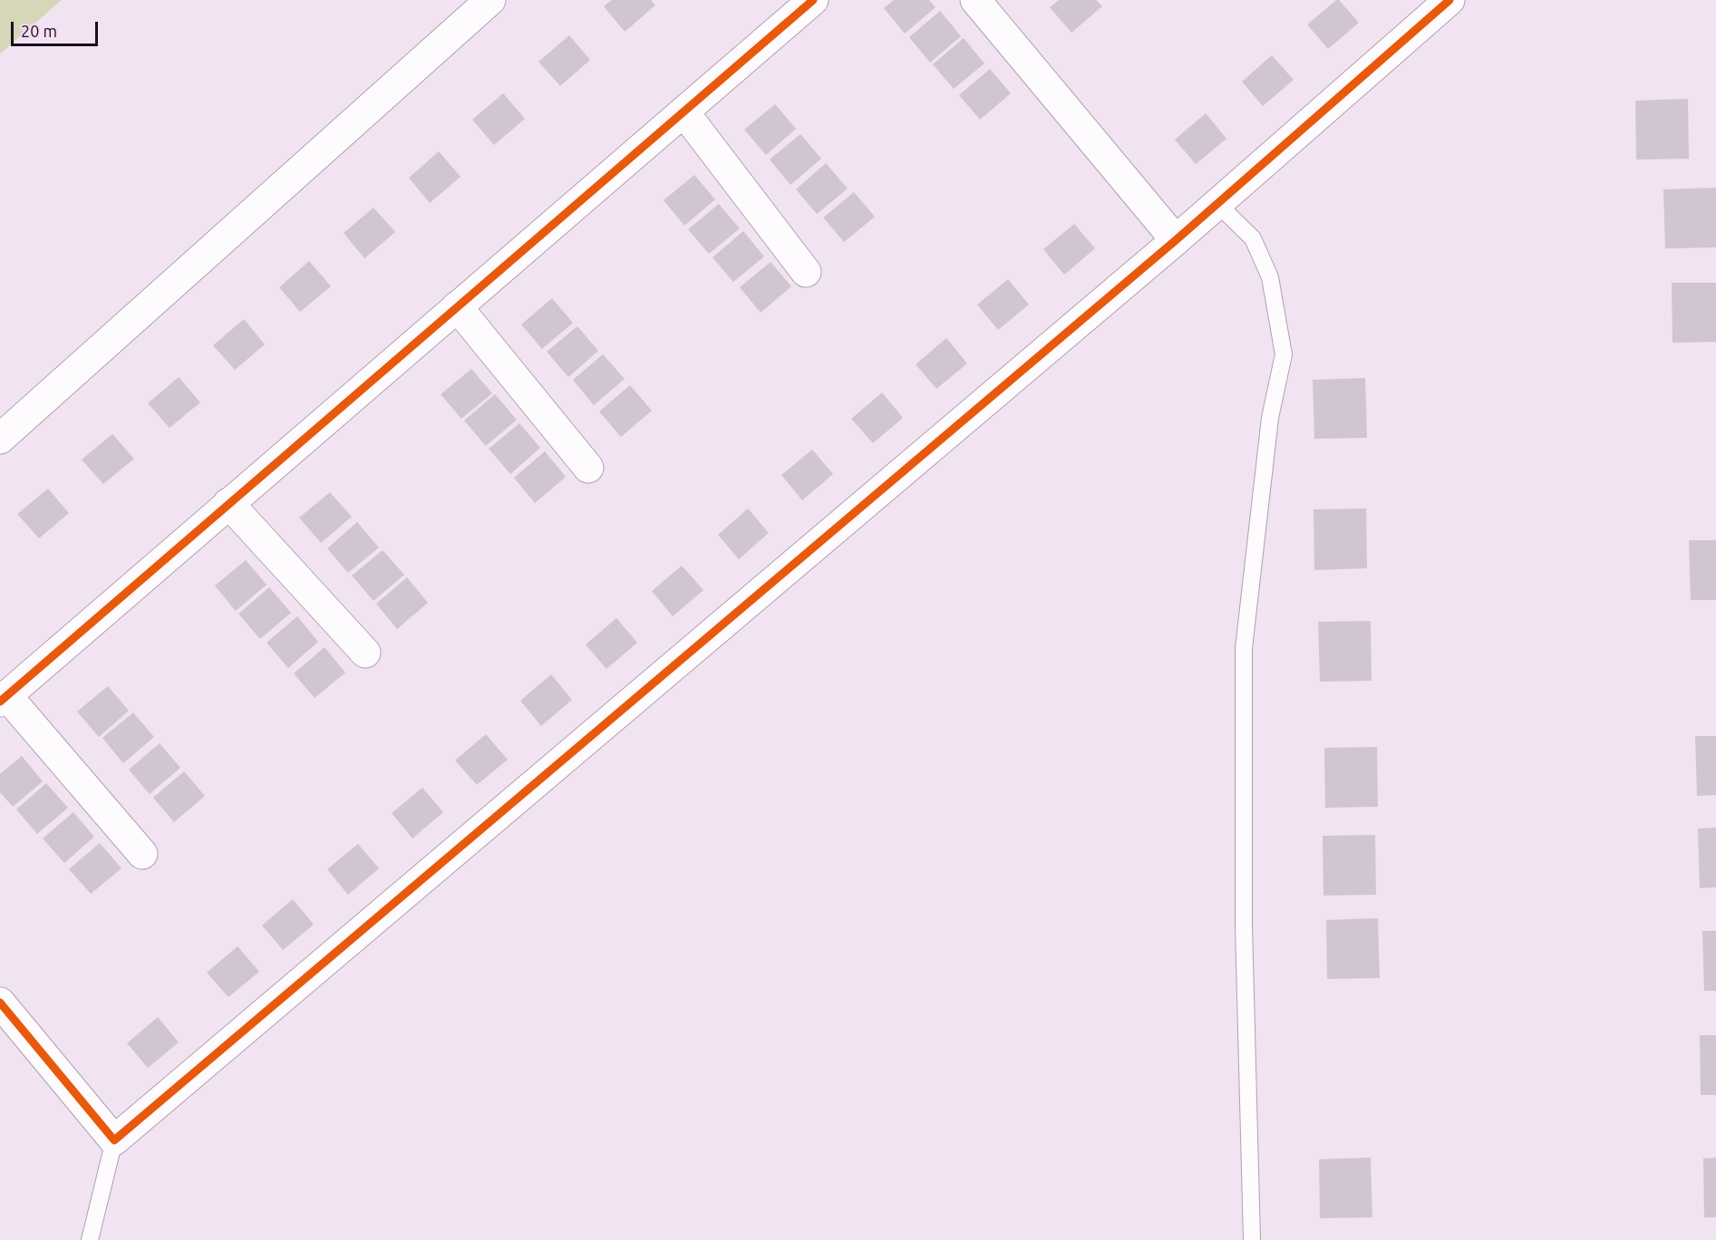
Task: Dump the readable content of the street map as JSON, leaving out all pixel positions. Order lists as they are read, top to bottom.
{
  "scale_bar": "20 m"
}
